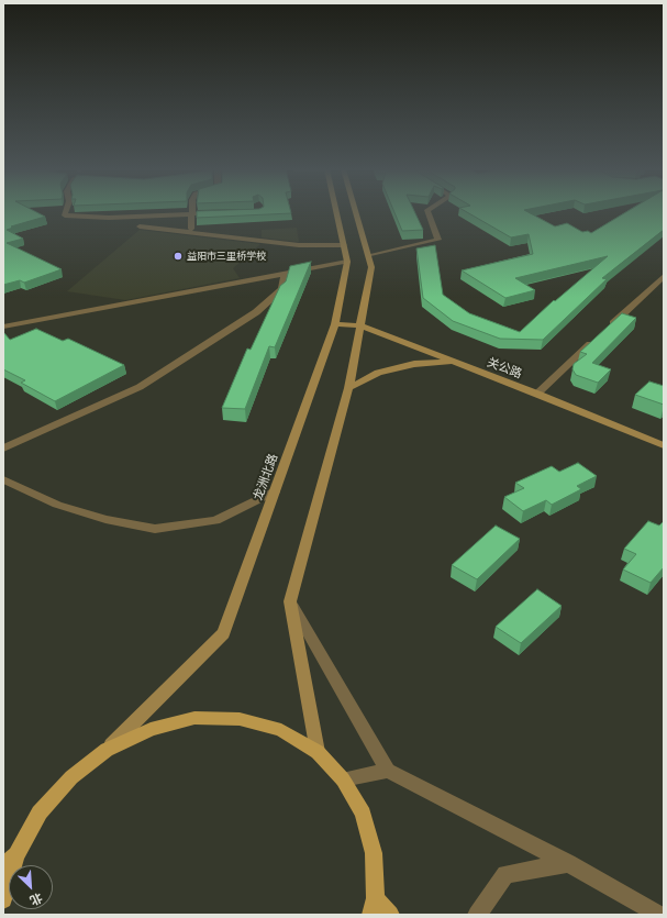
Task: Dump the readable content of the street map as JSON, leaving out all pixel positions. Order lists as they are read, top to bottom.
{
  "streets": {
    "main road": ["关公路", "龙洲北路"]
  },
  "crossings": [
    ["关公路", "龙洲北路"]
  ],
  "places": ["益阳市三里桥学校"],
  "north": "bottom right"
}
